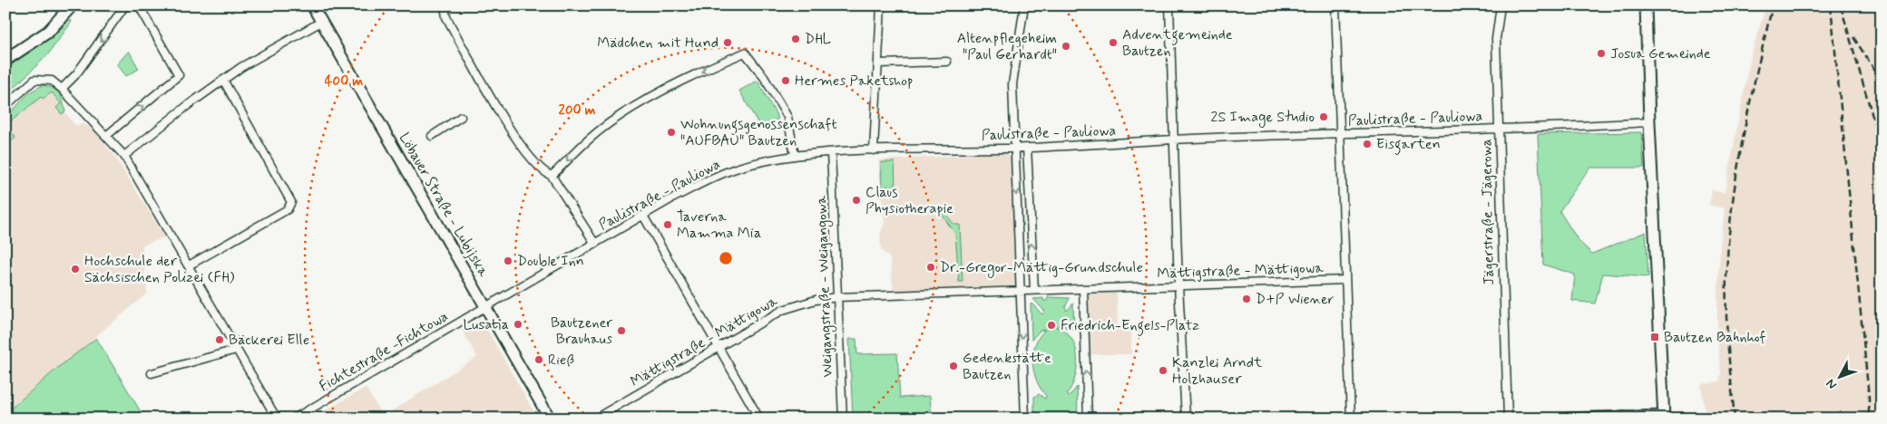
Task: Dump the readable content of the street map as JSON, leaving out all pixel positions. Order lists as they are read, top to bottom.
{
  "streets": {
    "street": [
      "Paulistraße - Pauliowa",
      "Löbauer Straße - Lubijska",
      "Jägerstraße - Jägerowa",
      "Mättigstraße - Mättigowa",
      "Weigangstraße - Weigangowa",
      "Fichtestraße -Fichtowa"
    ]
  },
  "crossings": [
    ["Paulistraße - Pauliowa", "Löbauer Straße - Lubijska"],
    ["Paulistraße - Pauliowa", "Jägerstraße - Jägerowa"],
    ["Paulistraße - Pauliowa", "Weigangstraße - Weigangowa"],
    ["Paulistraße - Pauliowa", "Fichtestraße -Fichtowa"],
    ["Löbauer Straße - Lubijska", "Fichtestraße -Fichtowa"],
    ["Mättigstraße - Mättigowa", "Weigangstraße - Weigangowa"]
  ],
  "places": {
    "other": [
      "DHL",
      "Mädchen mit Hund",
      "Adventgemeinde Bautzen",
      "Altenpflegeheim \"Paul Gerhardt\"",
      "Josua Gemeinde",
      "Hermes Paketshop",
      "2S Image Studio",
      "Wohnungsgenossenschaft \"AUFBAU\" Bautzen",
      "Eisgarten",
      "Claus Physiotherapie",
      "Taverna Mamma Mia",
      "Double Inn",
      "Dr.-Gregor-Mättig-Grundschule",
      "Hochschule der Sächsischen Polizei (FH)",
      "D+P Wiener",
      "Lusatia",
      "Friedrich-Engels-Platz",
      "Bautzener Brauhaus",
      "Bäckerei Elle",
      "Rieß",
      "Gedenkstätte Bautzen",
      "Kanzlei Arndt Holzhauser"
    ],
    "transit": ["Bautzen Bahnhof"]
  },
  "north": "bottom left",
  "rings": ["400 m", "200 m"]
}
